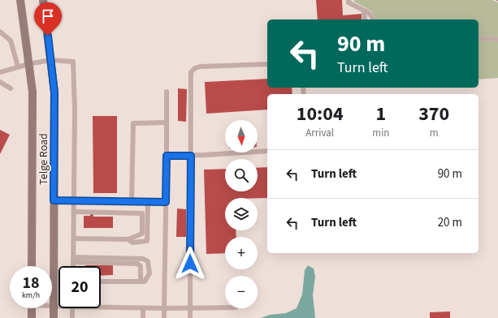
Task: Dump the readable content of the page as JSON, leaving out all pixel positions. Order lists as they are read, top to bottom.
{
  "streets": {
    "main road": ["Telge Road"]
  },
  "north": "bottom",
  "page": {
    "turn": ["90 m", "Turn left"],
    "eta": [
      "10:04",
      "Arrival",
      "1",
      "min",
      "370",
      "m"
    ],
    "map_buttons": ["+", "−"],
    "list": [
      {
        "name": "Turn left",
        "value": "90 m"
      },
      {
        "name": "Turn left",
        "value": "20 m"
      }
    ],
    "speed": "18 km/h",
    "limit": "20"
  }
}
